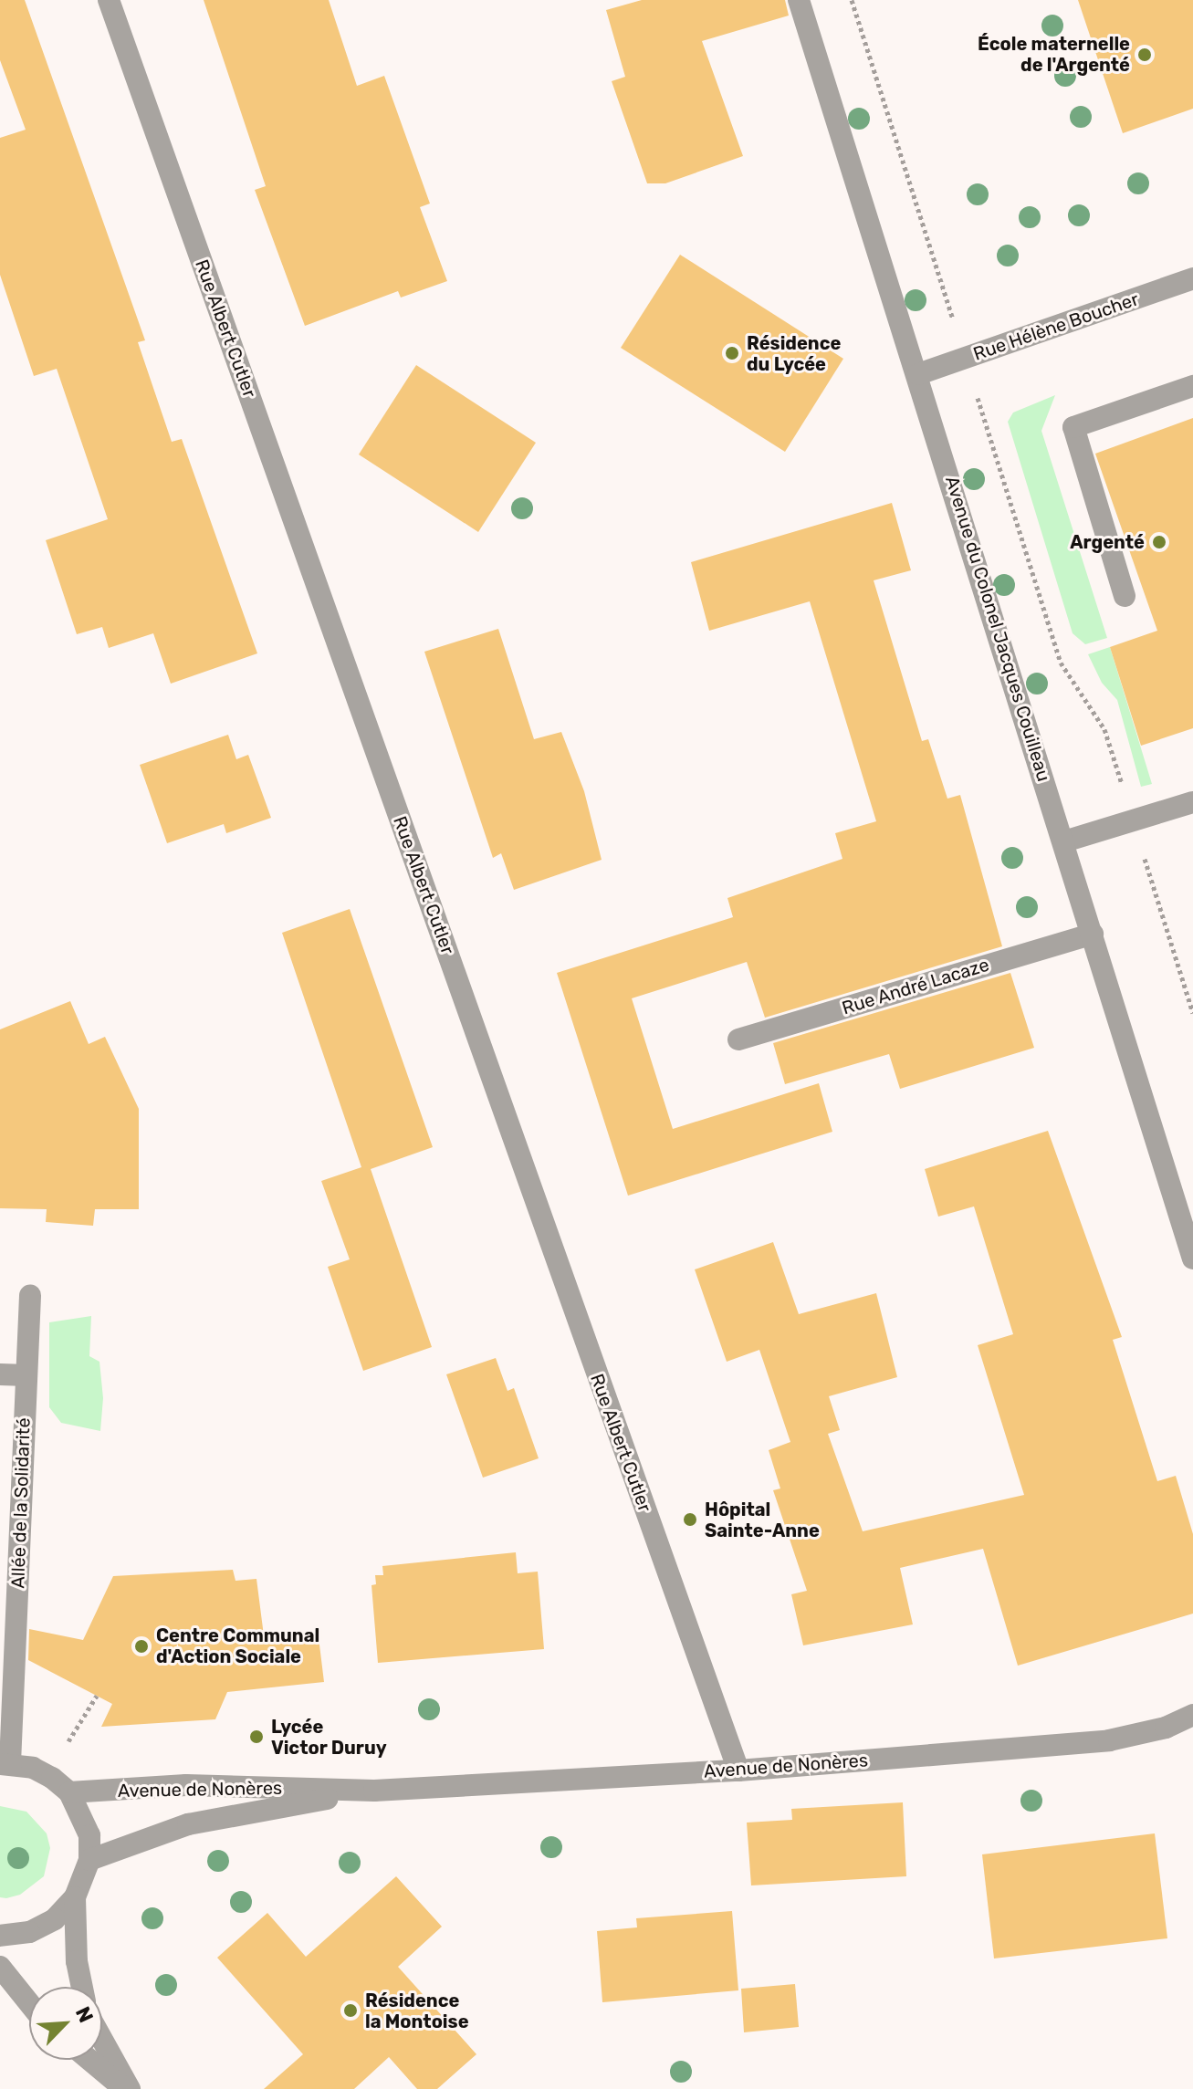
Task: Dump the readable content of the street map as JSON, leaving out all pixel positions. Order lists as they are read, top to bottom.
{
  "streets": {
    "street": [
      "Rue Hélène Boucher",
      "Rue Albert Cutler",
      "Avenue du Colonel Jacques Couilleau",
      "Rue André Lacaze",
      "Allée de la Solidarité",
      "Avenue de Nonères"
    ]
  },
  "crossings": [
    ["Rue Hélène Boucher", "Avenue du Colonel Jacques Couilleau"],
    ["Rue Albert Cutler", "Avenue de Nonères"],
    ["Avenue du Colonel Jacques Couilleau", "Rue André Lacaze"]
  ],
  "places": [
    "École maternelle de l'Argenté",
    "Résidence du Lycée",
    "Argenté",
    "Hôpital Sainte-Anne",
    "Centre Communal d'Action Sociale",
    "Lycée Victor Duruy",
    "Résidence la Montoise"
  ],
  "north": "top right"
}
